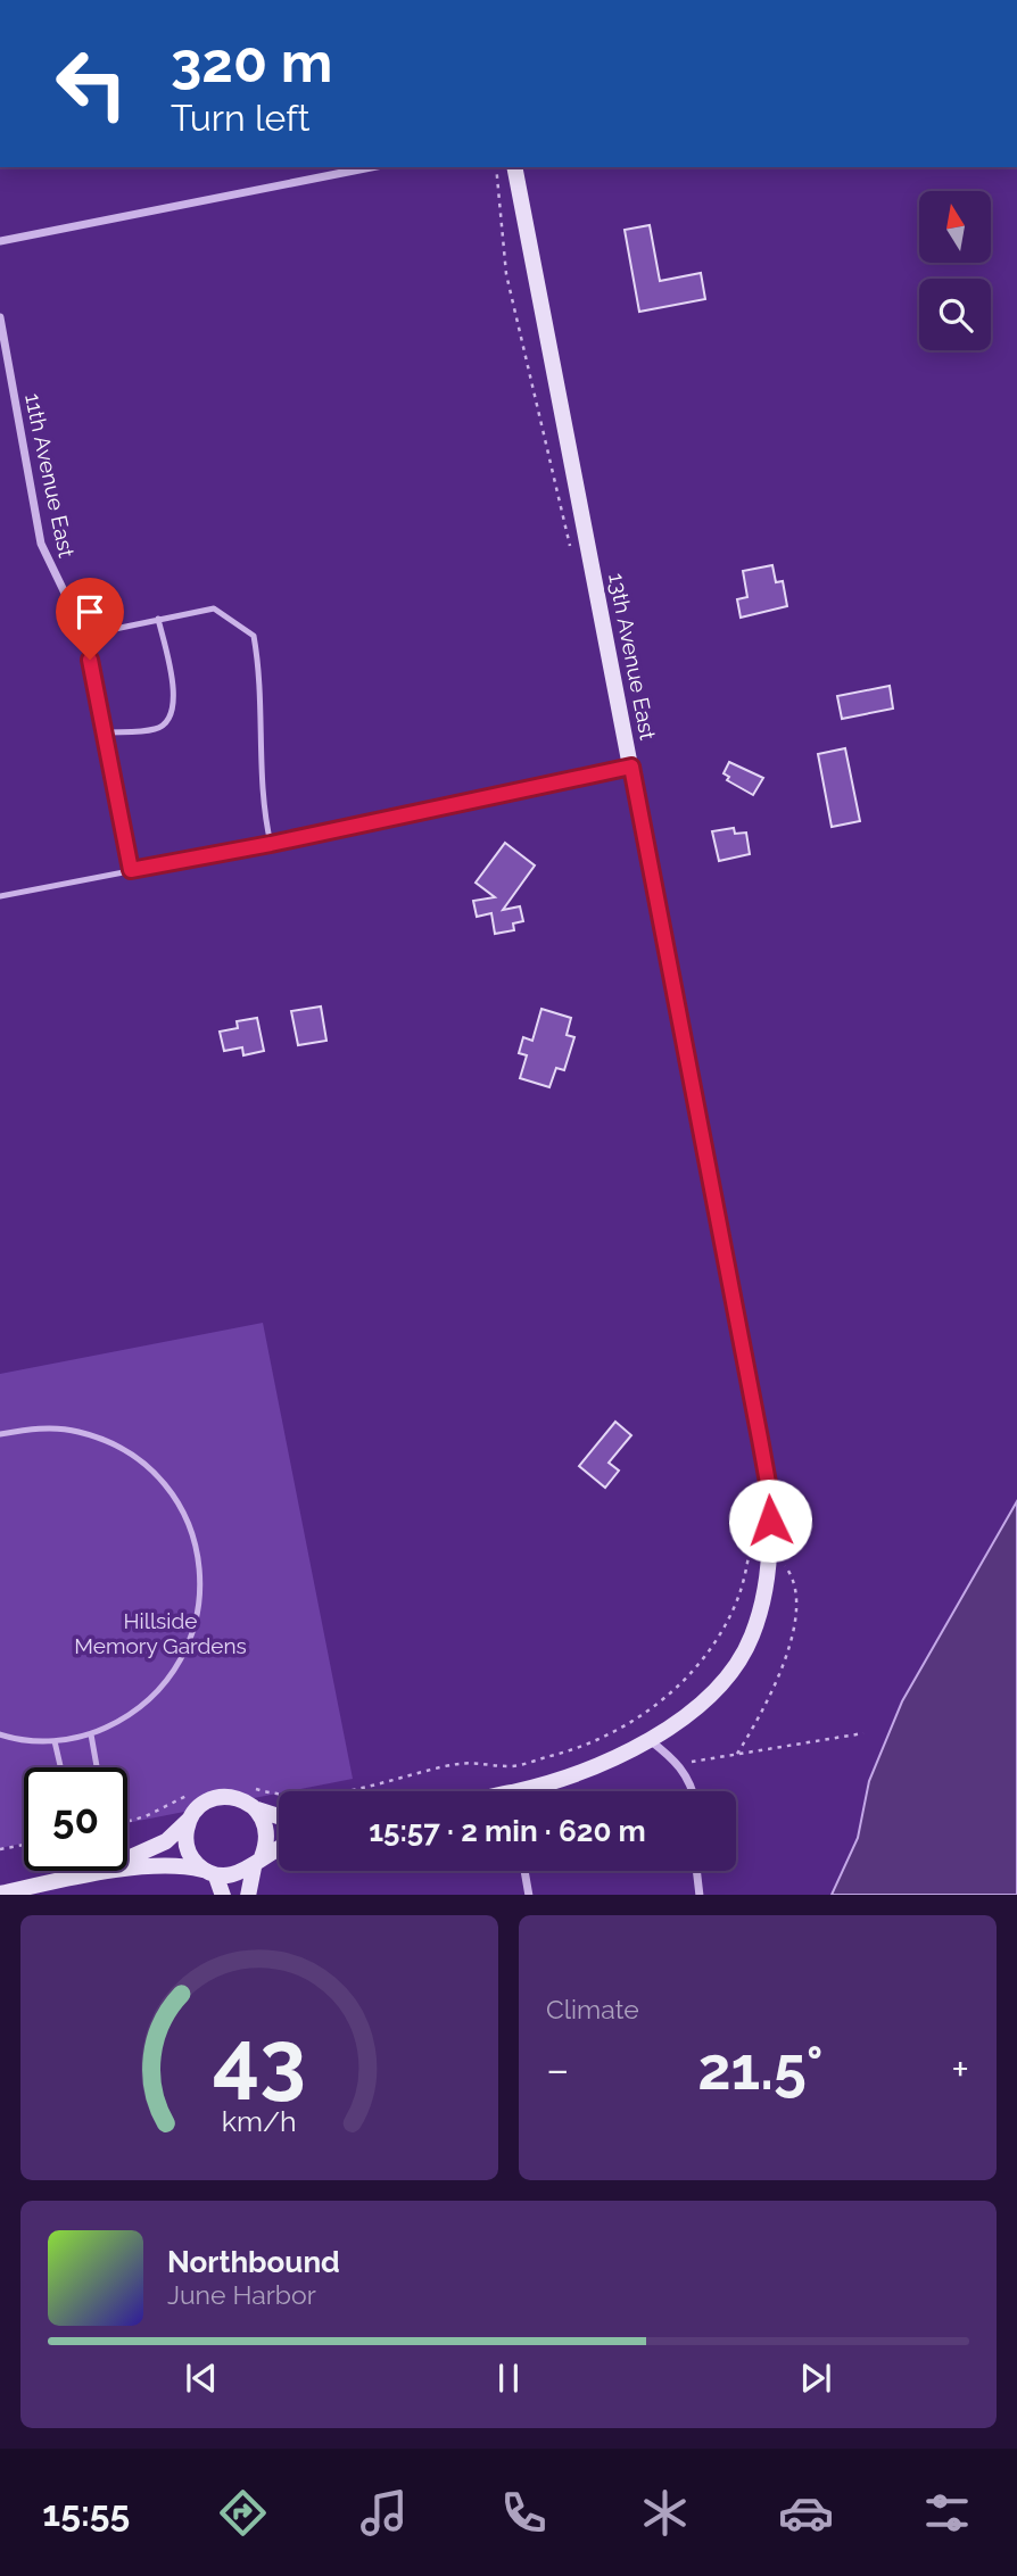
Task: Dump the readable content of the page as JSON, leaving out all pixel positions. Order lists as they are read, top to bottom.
{
  "streets": {
    "main road": ["13th Avenue East"],
    "street": ["11th Avenue East"]
  },
  "parks": ["Hillside Memory Gardens"],
  "north": "top",
  "page": {
    "turn": ["320 m", "Turn left"],
    "limit": "50",
    "trip": "15:57 · 2 min · 620 m",
    "tile": "Climate",
    "heat": ["−", "21.5°", "+"],
    "song": ["Northbound", "June Harbor"],
    "tabs": "15:55",
    "gauge": ["43", "km/h"]
  }
}
